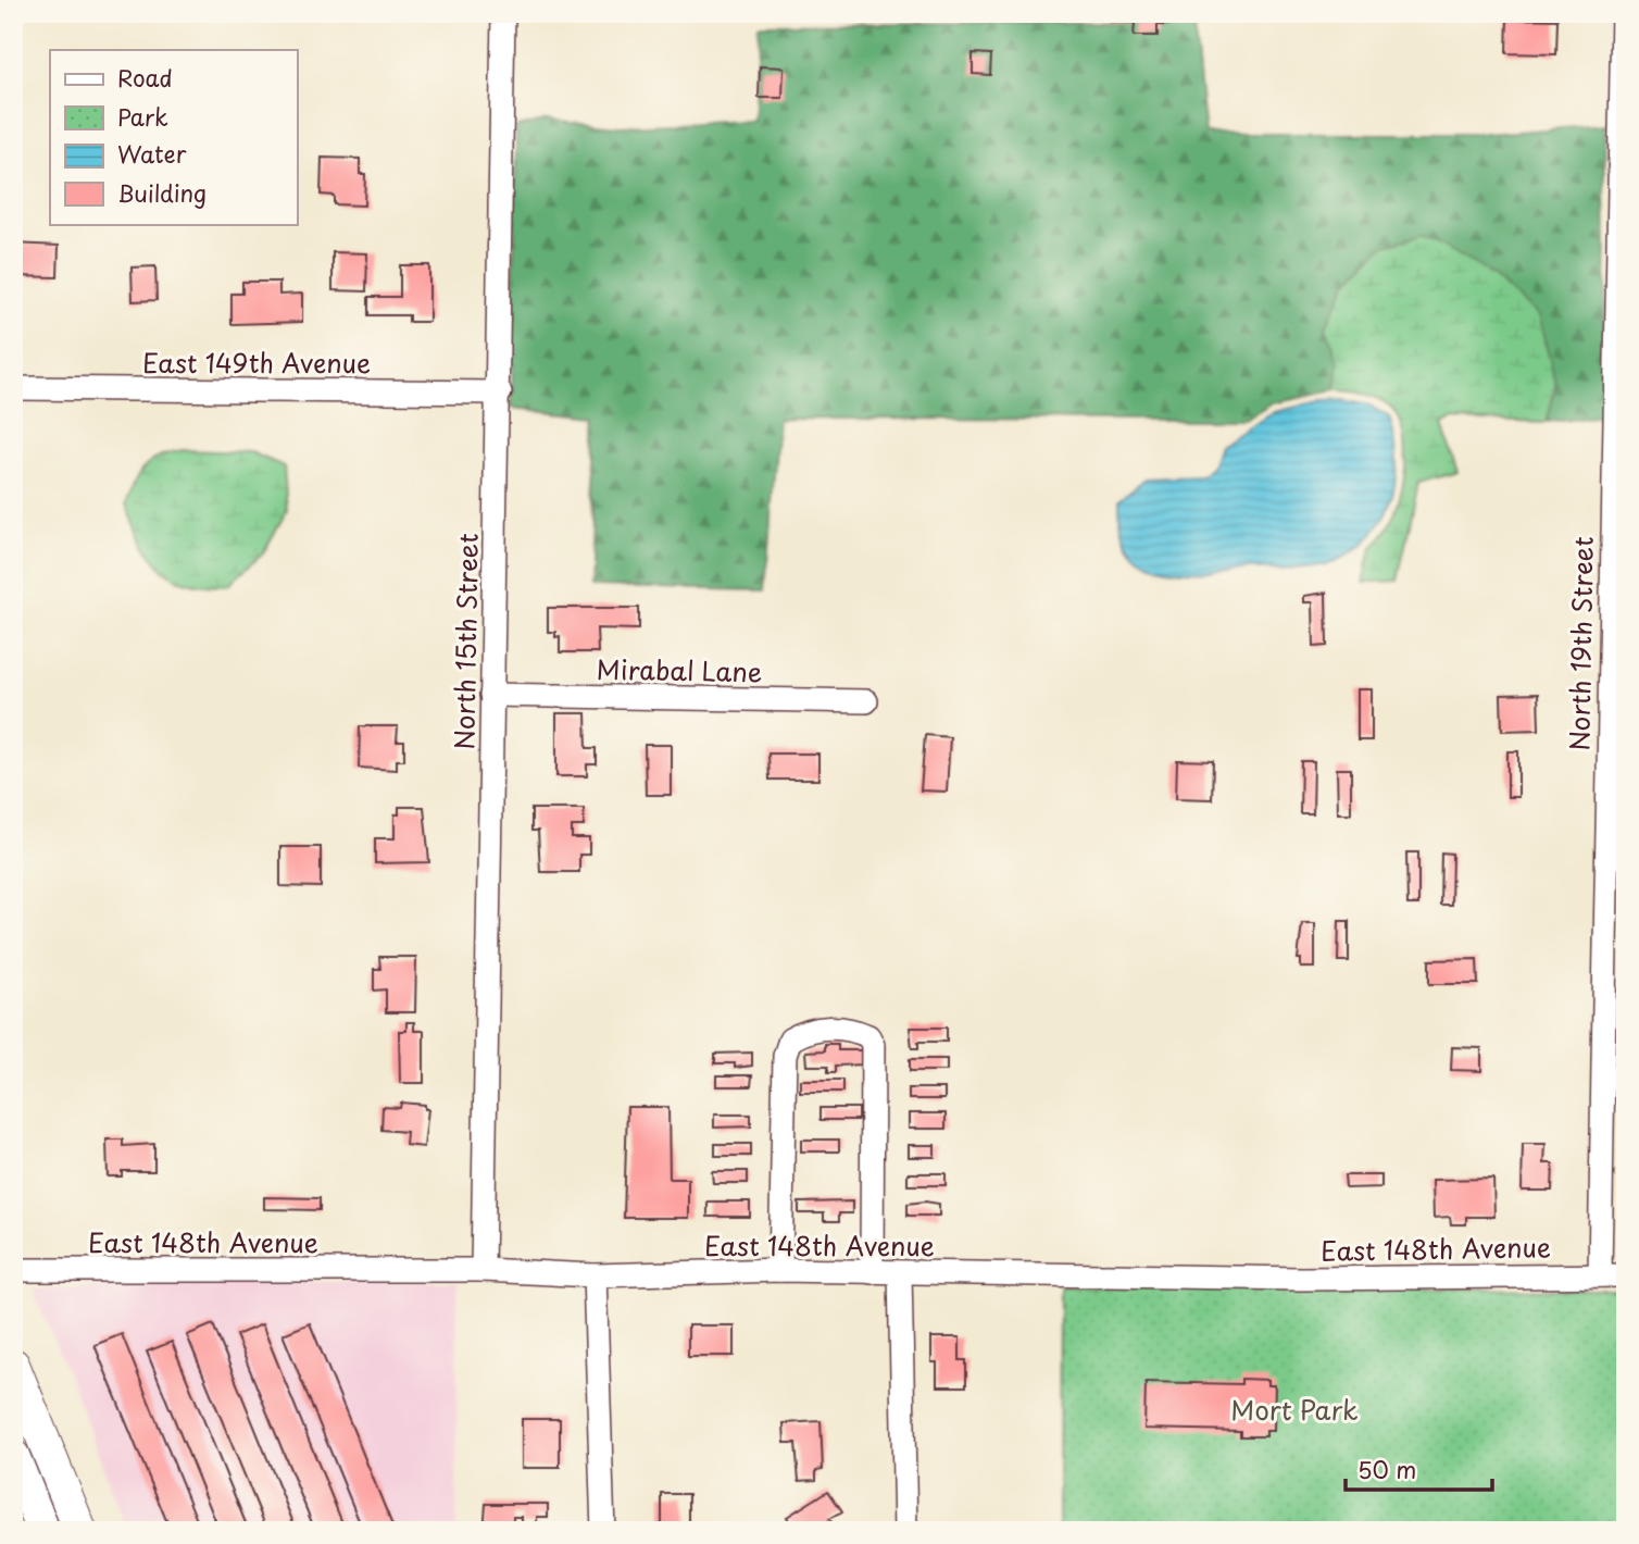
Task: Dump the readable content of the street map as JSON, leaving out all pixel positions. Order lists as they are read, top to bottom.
{
  "streets": {
    "street": [
      "East 149th Avenue",
      "North 15th Street",
      "North 19th Street",
      "Mirabal Lane",
      "East 148th Avenue"
    ]
  },
  "crossings": [
    ["East 149th Avenue", "North 15th Street"],
    ["North 15th Street", "Mirabal Lane"],
    ["North 15th Street", "East 148th Avenue"],
    ["North 19th Street", "East 148th Avenue"]
  ],
  "parks": ["Mort Park"],
  "legend": [
    "Road",
    "Park",
    "Water",
    "Building"
  ],
  "scale_bar": "50 m"
}
